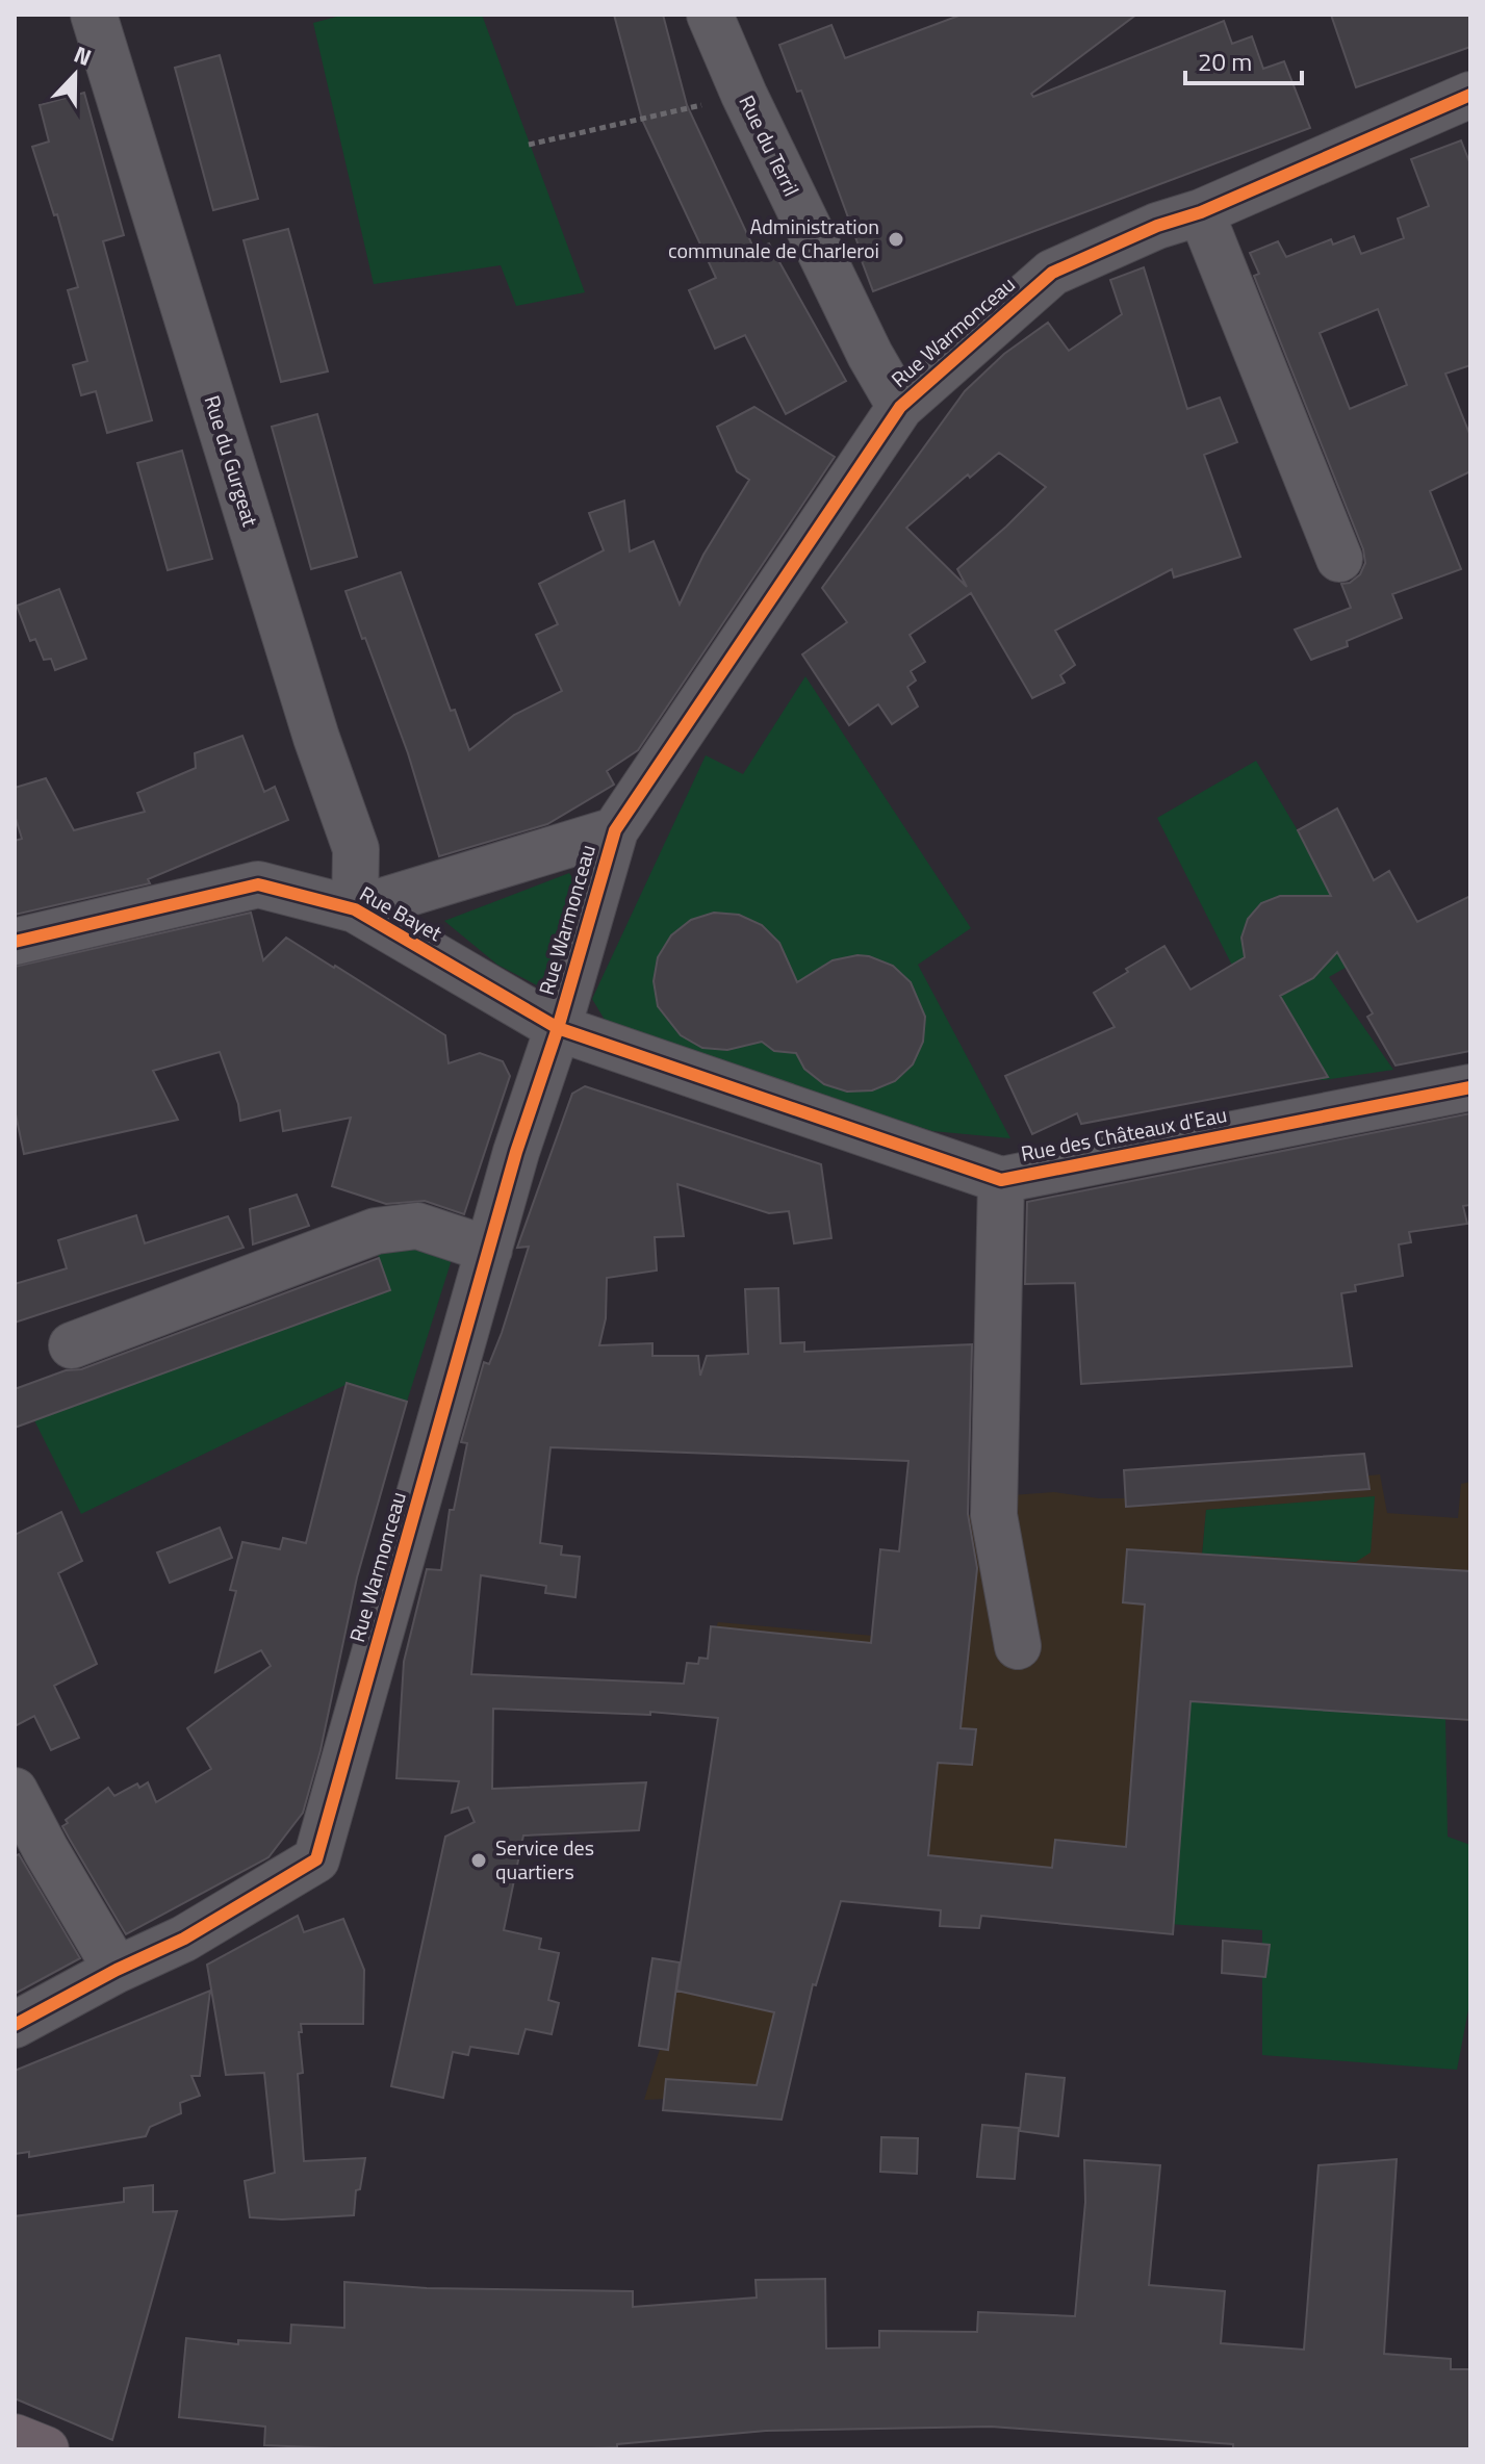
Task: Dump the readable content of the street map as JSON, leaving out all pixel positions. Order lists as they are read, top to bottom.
{
  "streets": {
    "street": [
      "Rue du Terril",
      "Rue Warmonceau",
      "Rue du Gurgeat",
      "Rue Bayet",
      "Rue des Châteaux d'Eau"
    ]
  },
  "crossings": [
    ["Rue du Terril", "Rue Warmonceau"],
    ["Rue Warmonceau", "Rue du Gurgeat"],
    ["Rue Warmonceau", "Rue Bayet"],
    ["Rue Warmonceau", "Rue des Châteaux d'Eau"],
    ["Rue du Gurgeat", "Rue Bayet"],
    ["Rue Bayet", "Rue des Châteaux d'Eau"]
  ],
  "places": ["Administration communale de Charleroi", "Service des quartiers"],
  "scale_bar": "20 m",
  "north": "top"
}
